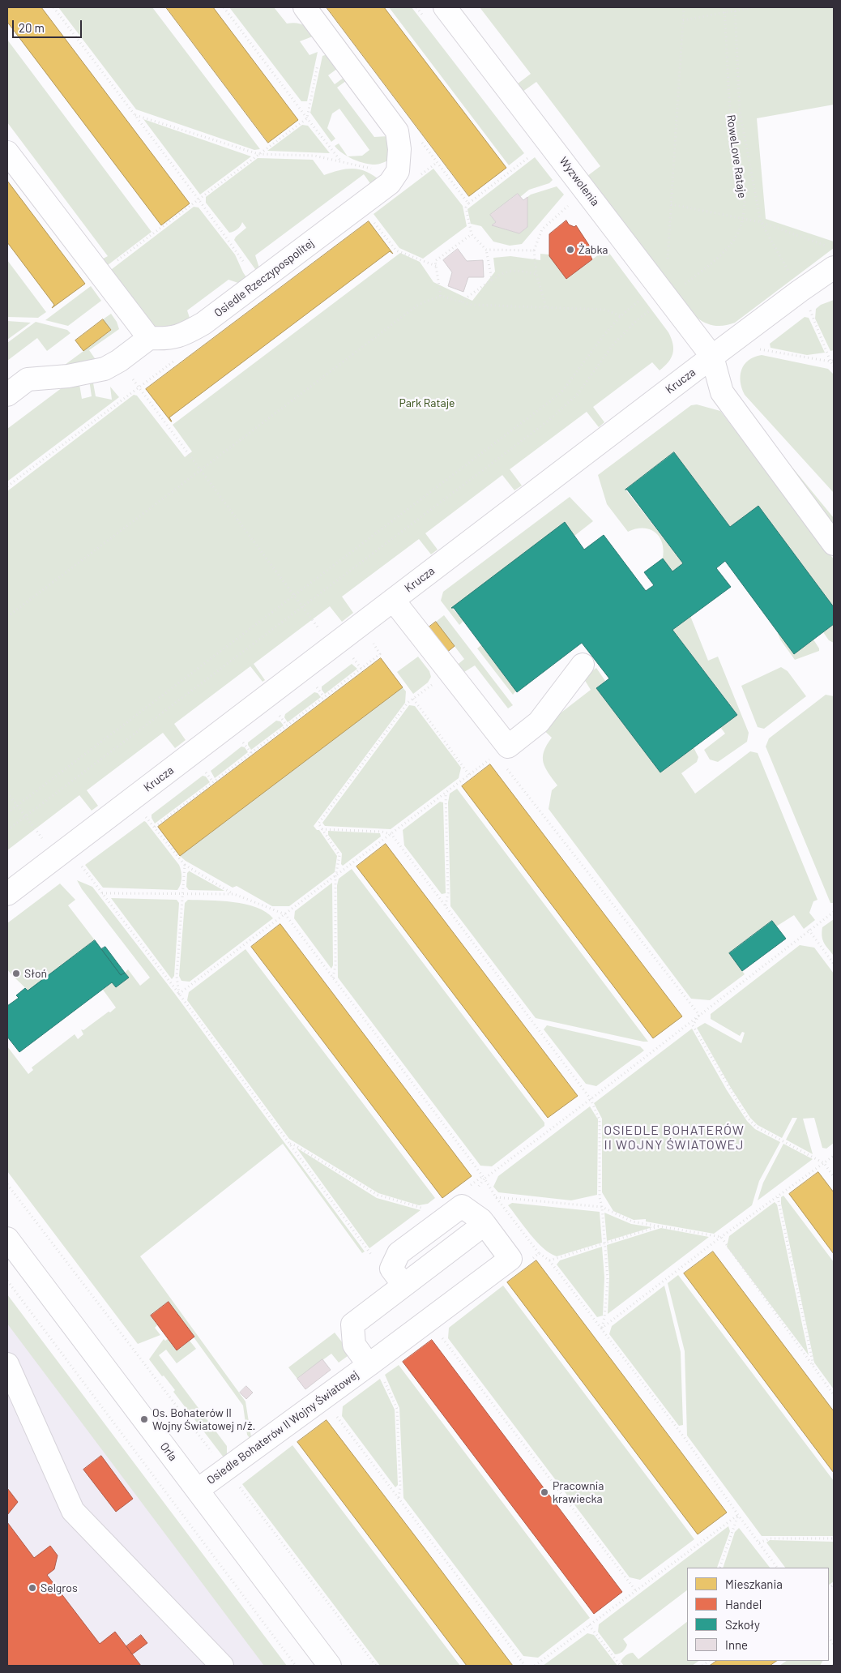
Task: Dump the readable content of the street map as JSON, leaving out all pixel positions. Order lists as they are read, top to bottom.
{
  "streets": {
    "street": [
      "Wyzwolenia",
      "Osiedle Rzeczypospolitej",
      "Krucza",
      "Osiedle Bohaterów II Wojny Światowej",
      "Orla"
    ],
    "path": ["RoweLove Rataje"]
  },
  "crossings": [
    ["RoweLove Rataje", "Wyzwolenia"],
    ["Wyzwolenia", "Krucza"],
    ["Osiedle Bohaterów II Wojny Światowej", "Orla"]
  ],
  "districts": ["OSIEDLE BOHATERÓW II WOJNY ŚWIATOWEJ"],
  "parks": ["Park Rataje"],
  "places": [
    "Żabka",
    "Słoń",
    "Os. Bohaterów II Wojny Światowej n/ż.",
    "Pracownia krawiecka",
    "Selgros"
  ],
  "legend": [
    "Mieszkania",
    "Handel",
    "Szkoły",
    "Inne"
  ],
  "scale_bar": "20 m"
}
